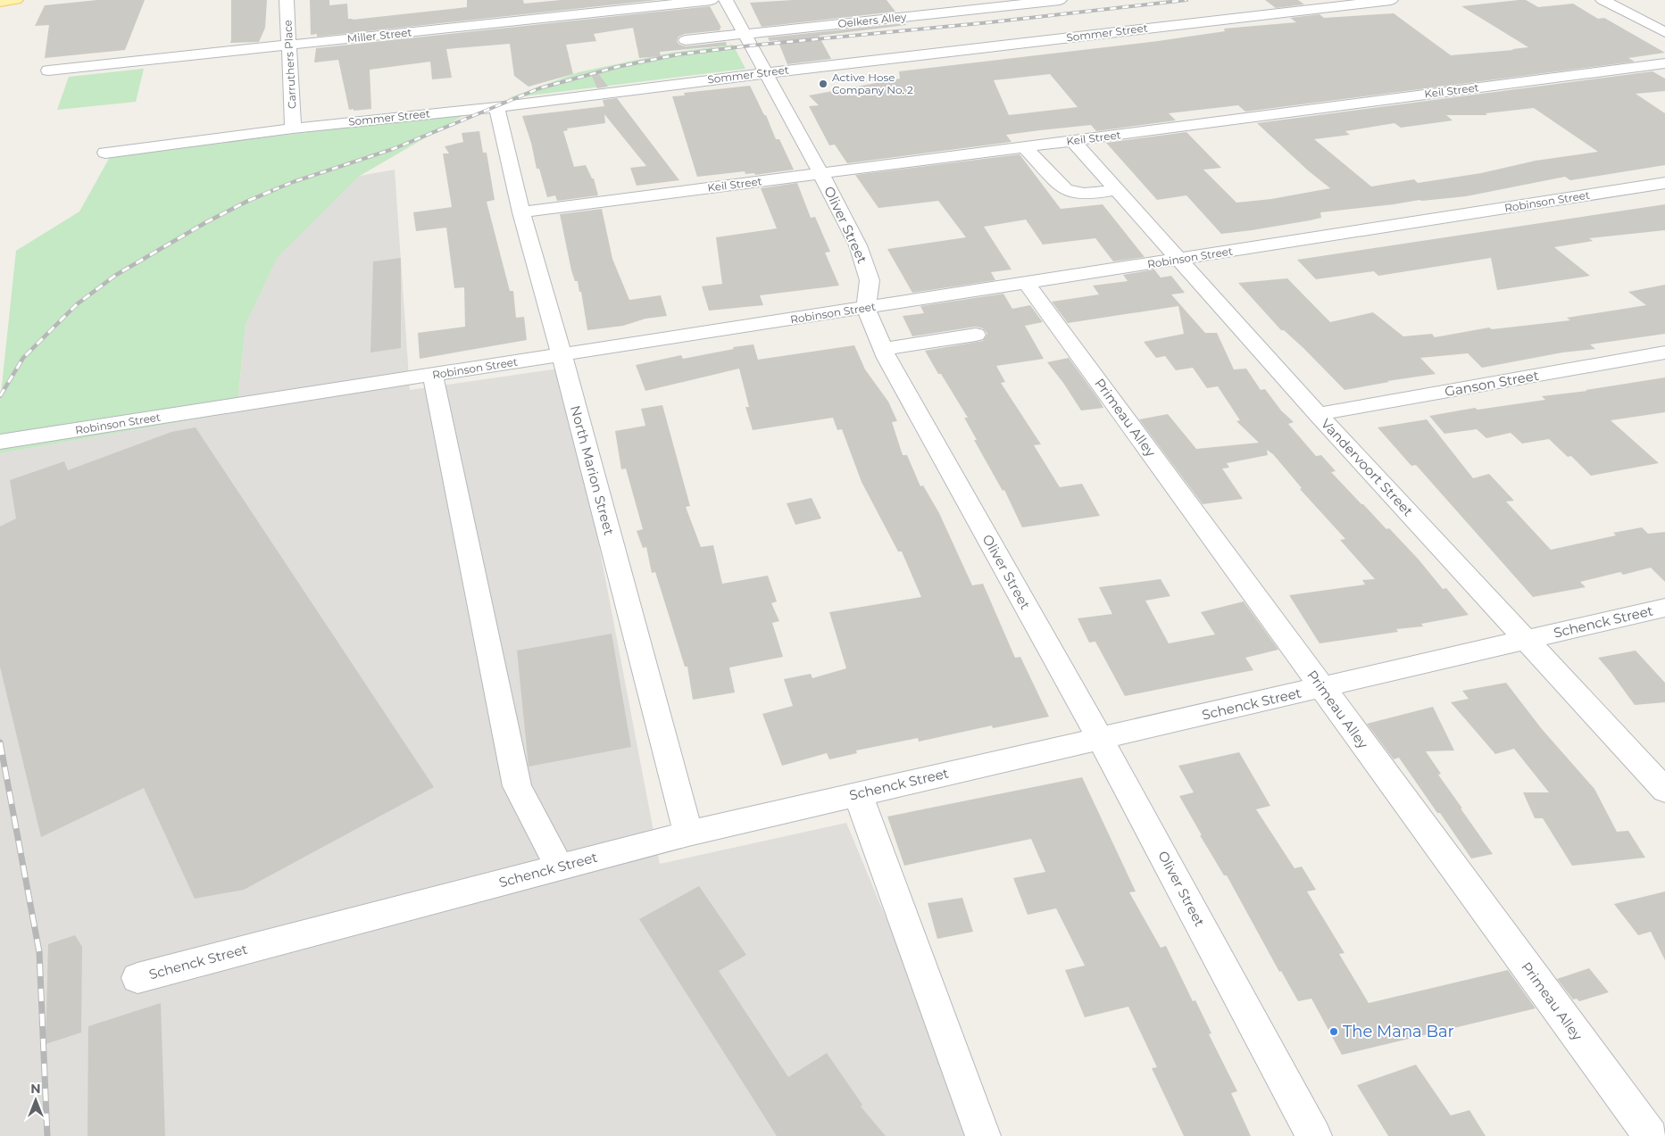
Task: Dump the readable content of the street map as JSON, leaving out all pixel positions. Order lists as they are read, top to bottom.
{
  "streets": {
    "street": [
      "Oelkers Alley",
      "Sommer Street",
      "Miller Street",
      "Carruthers Place",
      "Keil Street",
      "Robinson Street",
      "Oliver Street",
      "Ganson Street",
      "Primeau Alley",
      "Vandervoort Street",
      "North Marion Street",
      "Schenck Street"
    ]
  },
  "crossings": [
    ["Oelkers Alley", "Oliver Street"],
    ["Sommer Street", "Carruthers Place"],
    ["Sommer Street", "Oliver Street"],
    ["Sommer Street", "North Marion Street"],
    ["Miller Street", "Carruthers Place"],
    ["Keil Street", "Oliver Street"],
    ["Keil Street", "Vandervoort Street"],
    ["Keil Street", "North Marion Street"],
    ["Robinson Street", "Oliver Street"],
    ["Robinson Street", "Primeau Alley"],
    ["Robinson Street", "Vandervoort Street"],
    ["Robinson Street", "North Marion Street"],
    ["Oliver Street", "Schenck Street"],
    ["Ganson Street", "Vandervoort Street"],
    ["Primeau Alley", "Schenck Street"],
    ["Vandervoort Street", "Schenck Street"],
    ["North Marion Street", "Schenck Street"]
  ],
  "places": ["Active Hose Company No. 2", "The Mana Bar"],
  "north": "top"
}
